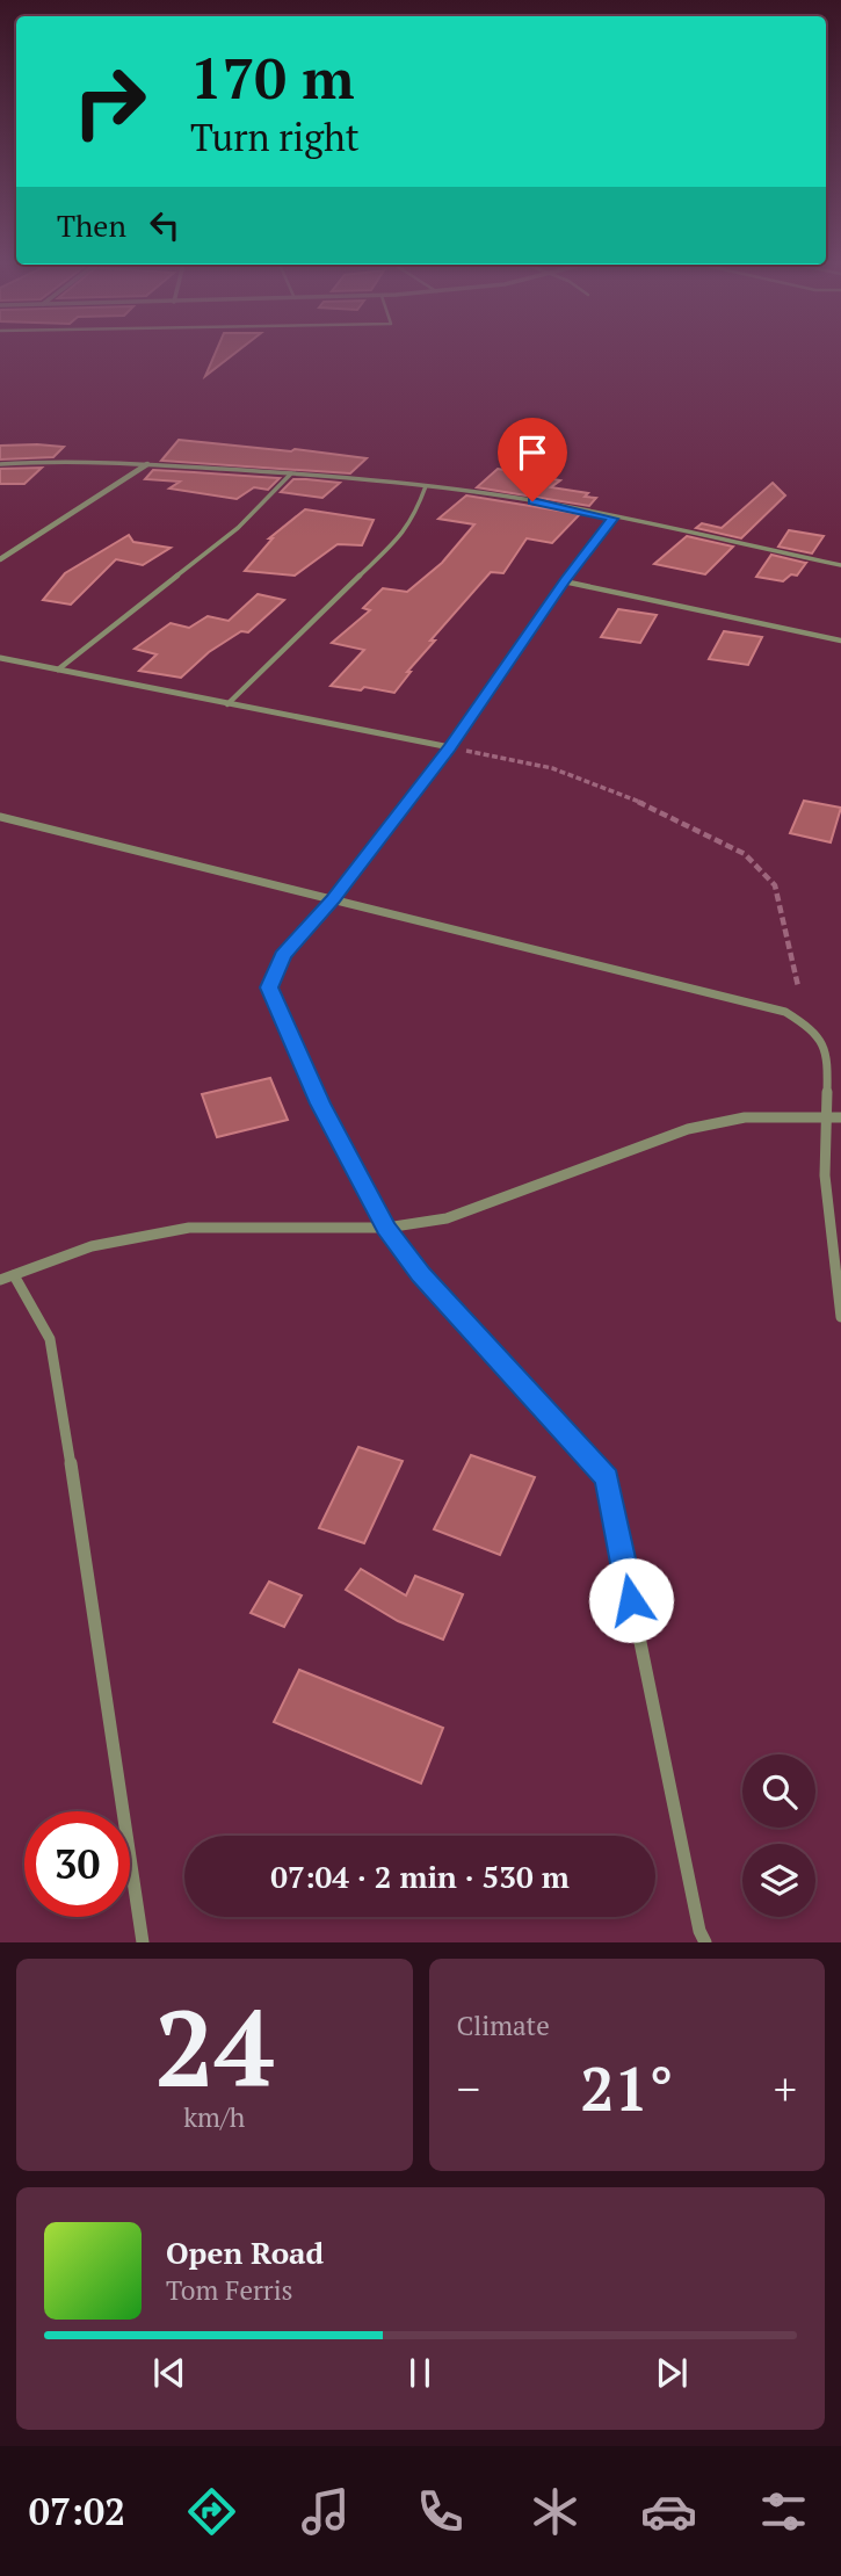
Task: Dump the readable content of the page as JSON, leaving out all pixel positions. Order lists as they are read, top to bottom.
{
  "page": {
    "turn": ["170 m", "Turn right"],
    "then": "Then",
    "limit": "30",
    "trip": "07:04 · 2 min · 530 m",
    "tile": [
      ["24", "km/h"],
      "Climate"
    ],
    "heat": ["−", "21°", "+"],
    "song": ["Open Road", "Tom Ferris"],
    "tabs": "07:02"
  }
}
